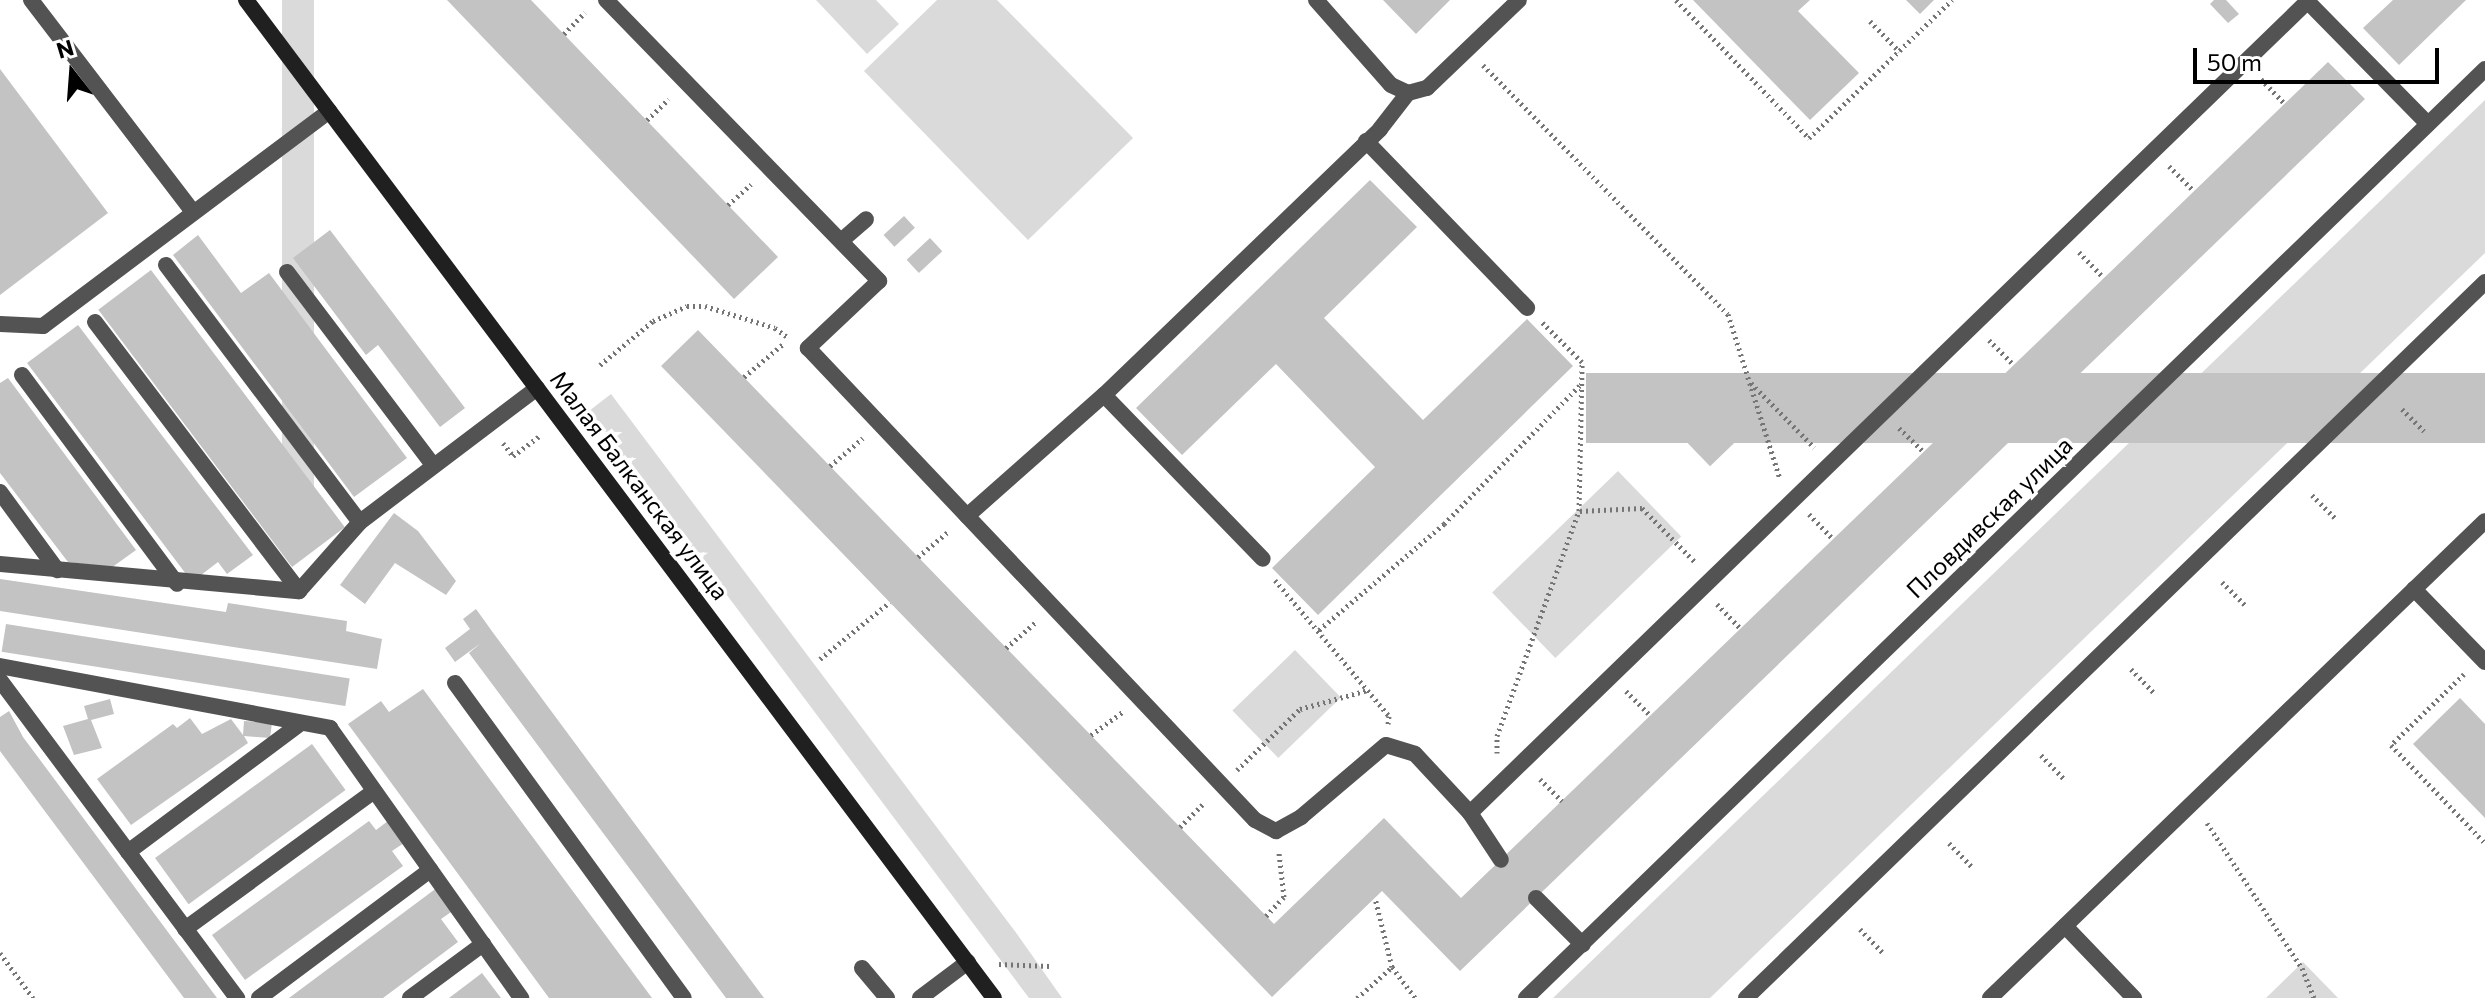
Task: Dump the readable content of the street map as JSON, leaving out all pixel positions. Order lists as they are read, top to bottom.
{
  "streets": {
    "street": ["Малая Балканская улица", "Пловдивская улица"]
  },
  "scale_bar": "50 m",
  "north": "top"
}
